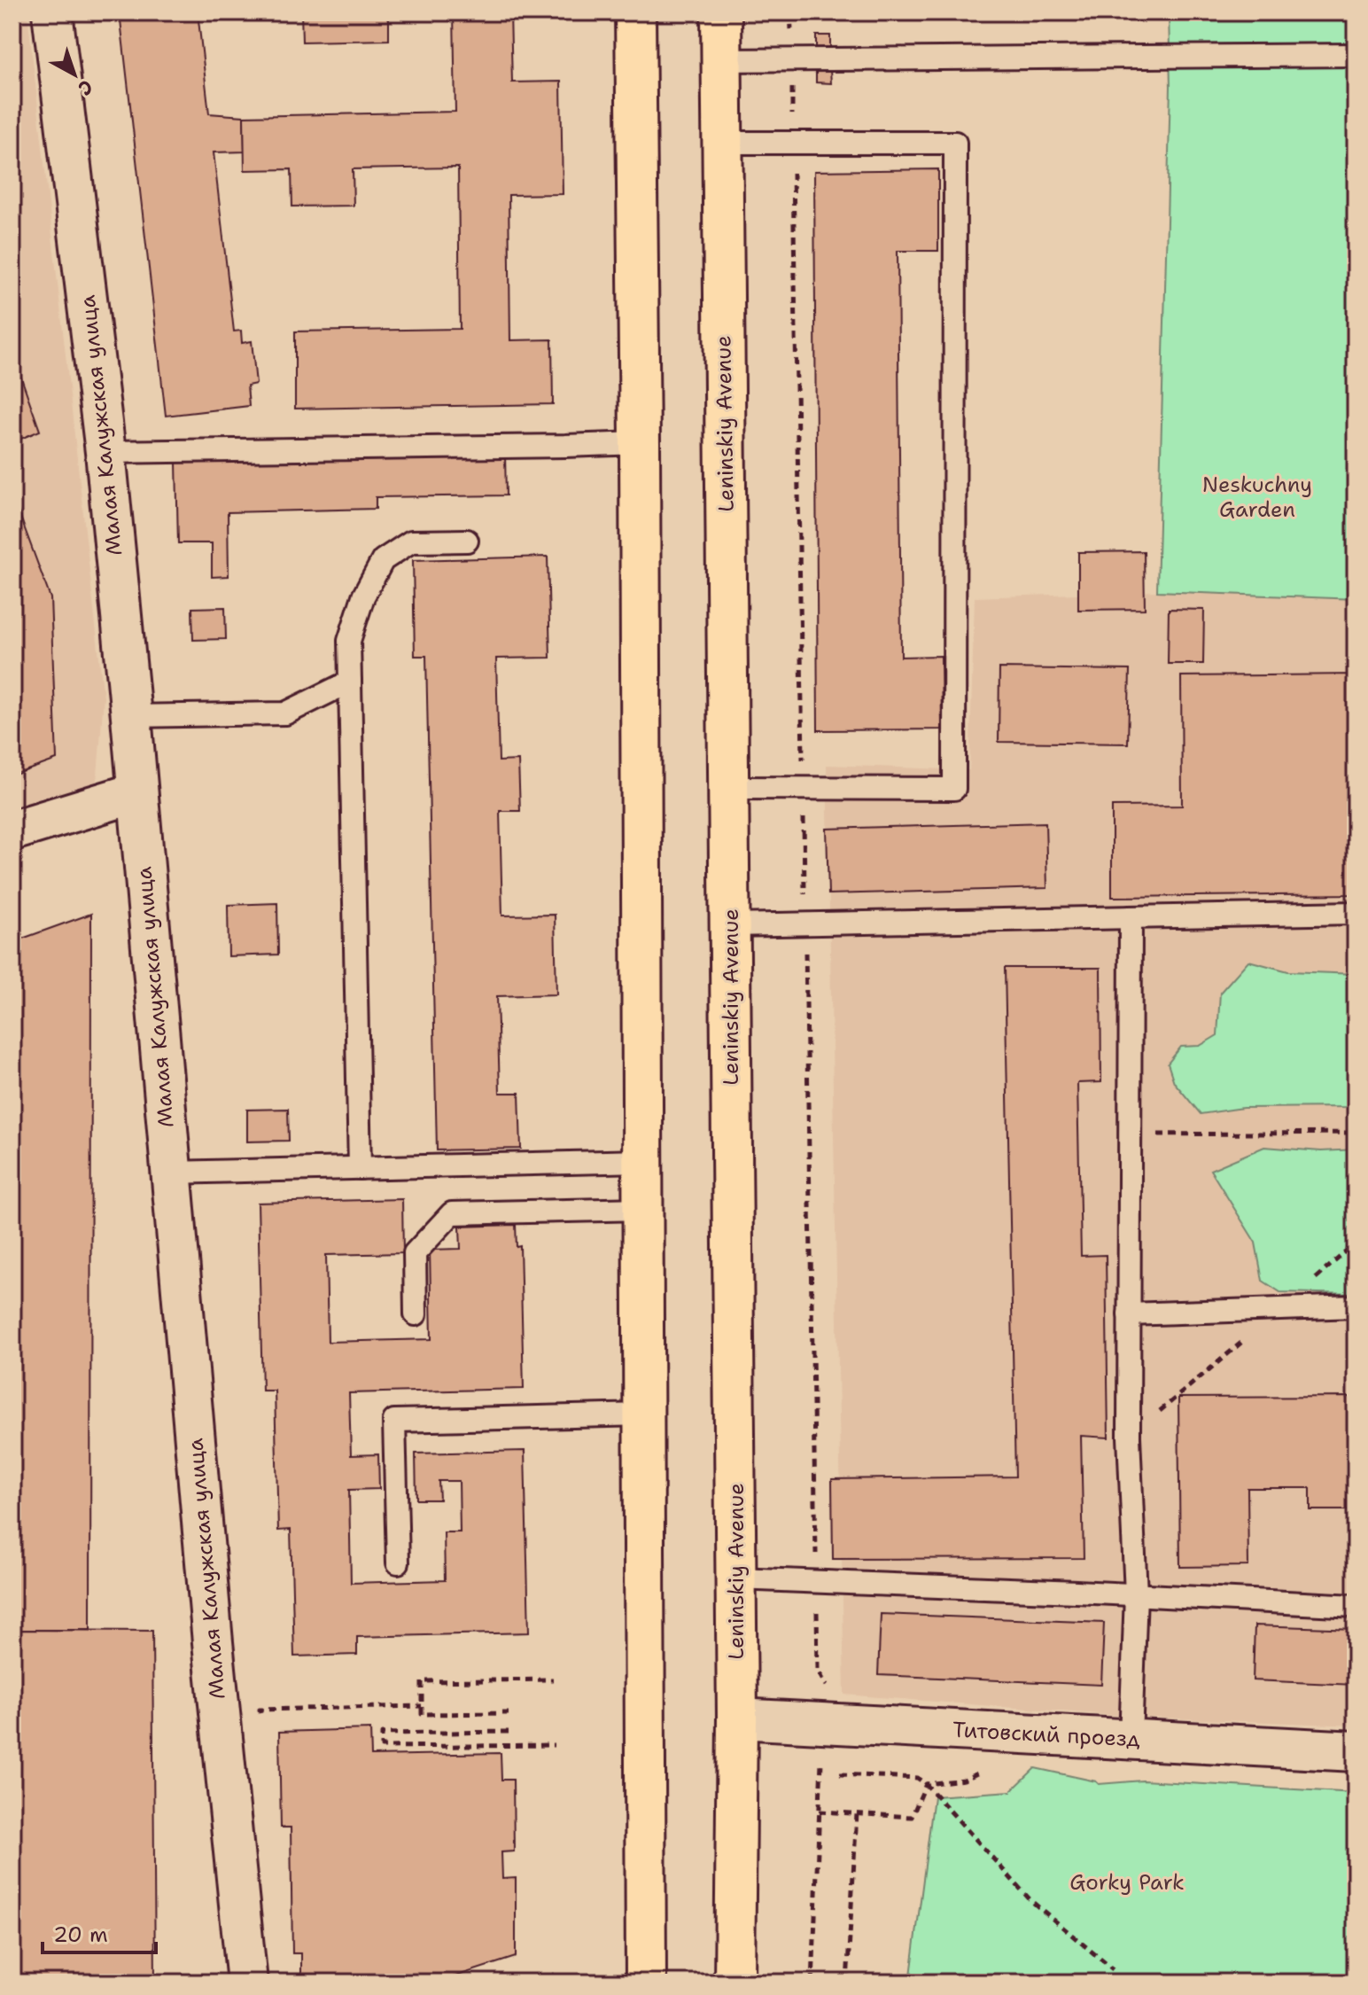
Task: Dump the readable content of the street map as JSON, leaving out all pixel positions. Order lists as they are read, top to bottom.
{
  "streets": {
    "main road": ["Leninskiy Avenue"],
    "street": ["Малая Калужская улица", "Титовский проезд"]
  },
  "crossings": [
    ["Leninskiy Avenue", "Титовский проезд"]
  ],
  "parks": ["Neskuchny Garden", "Gorky Park"],
  "scale_bar": "20 m",
  "north": "bottom right"
}
